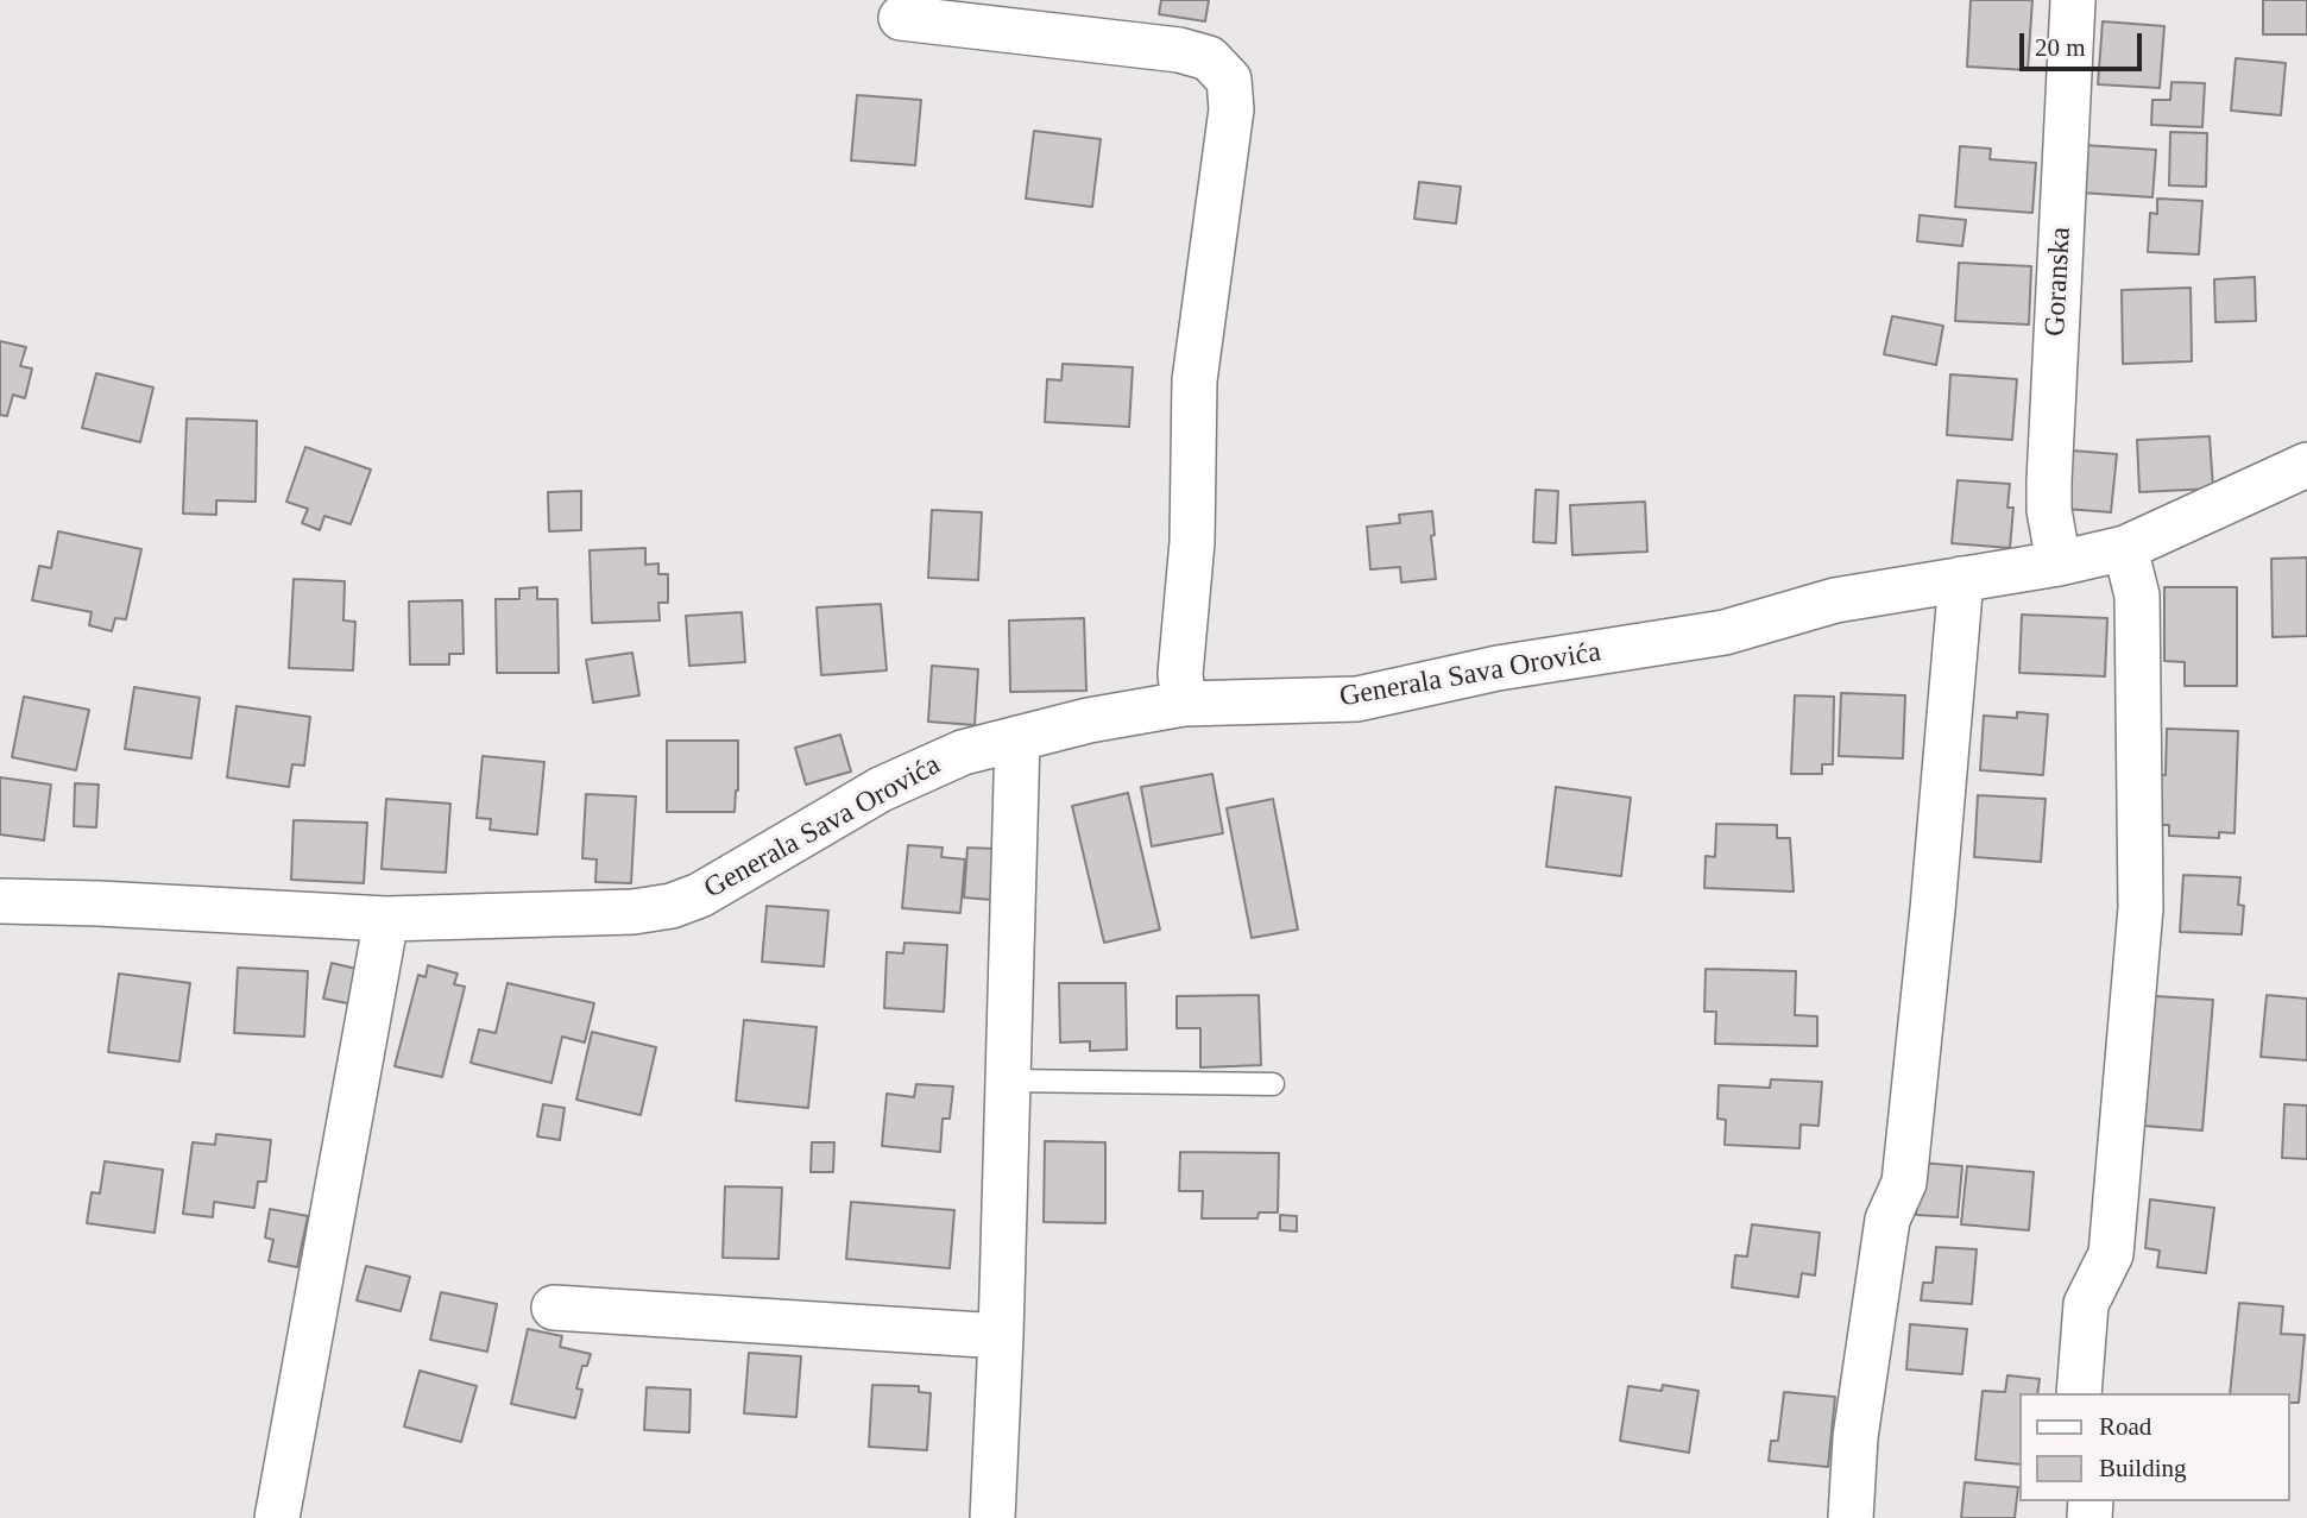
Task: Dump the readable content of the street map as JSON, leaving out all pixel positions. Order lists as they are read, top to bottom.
{
  "streets": {
    "street": ["Goranska", "Generala Sava Orovića"]
  },
  "crossings": [
    ["Goranska", "Generala Sava Orovića"]
  ],
  "legend": ["Road", "Building"],
  "scale_bar": "20 m"
}
